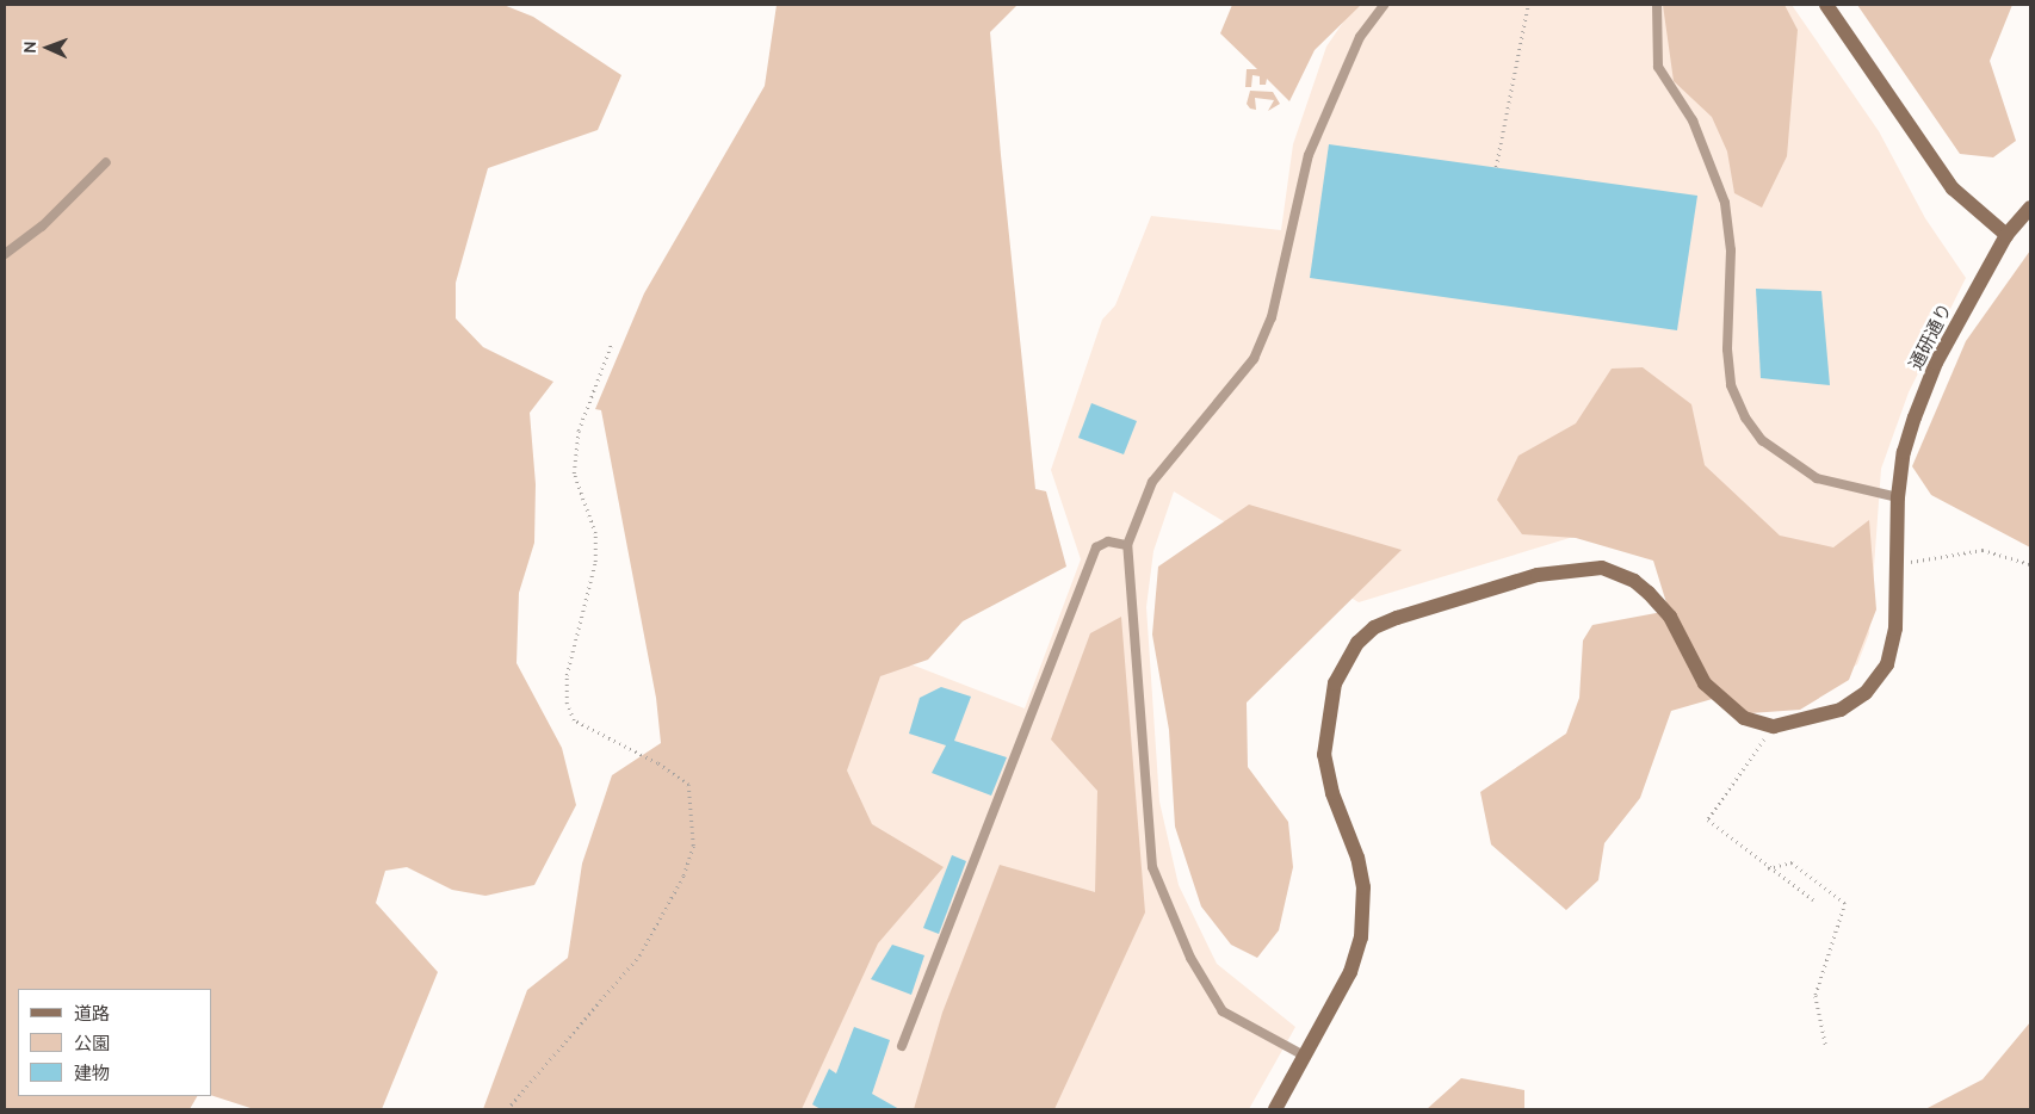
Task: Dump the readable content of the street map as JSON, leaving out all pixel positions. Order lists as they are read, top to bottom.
{
  "streets": {
    "street": ["通研通り"]
  },
  "legend": ["道路", "公園", "建物"],
  "north": "left"
}
